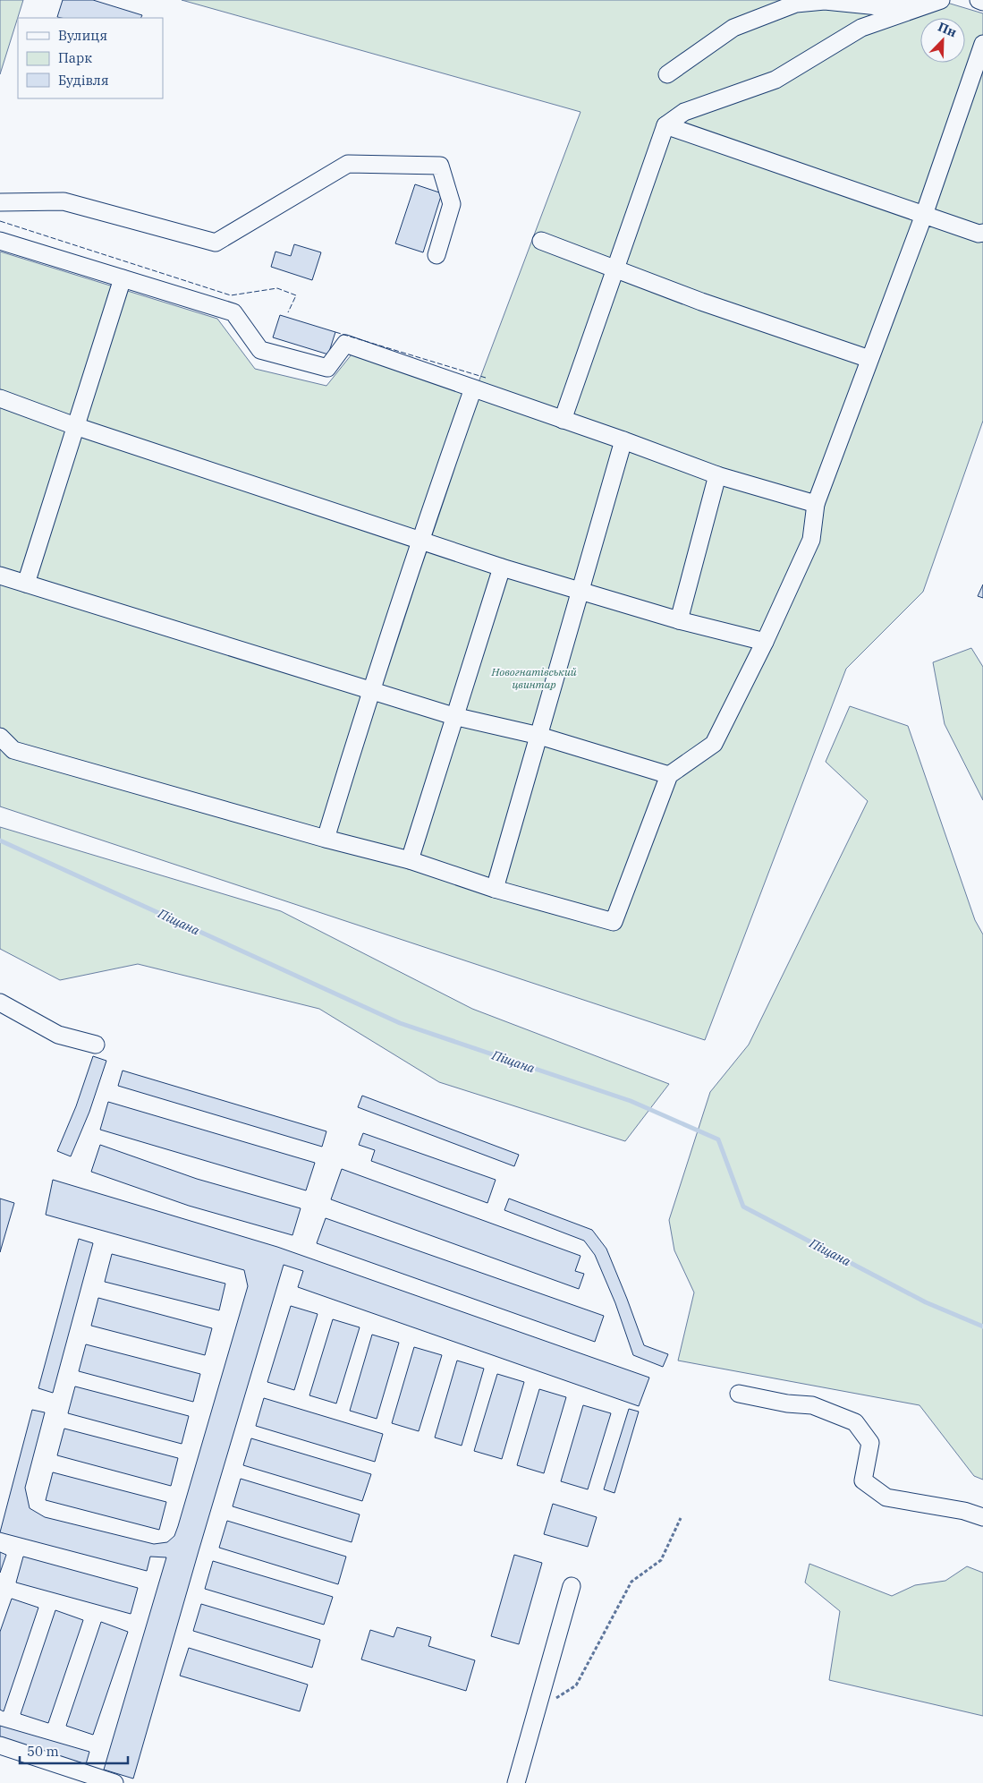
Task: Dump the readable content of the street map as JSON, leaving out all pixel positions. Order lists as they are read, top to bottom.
{
  "water": ["Піщана"],
  "parks": ["Новогнатівський цвинтар"],
  "legend": ["Вулиця", "Парк", "Будівля"],
  "scale_bar": "50 m",
  "north": "top right"
}
